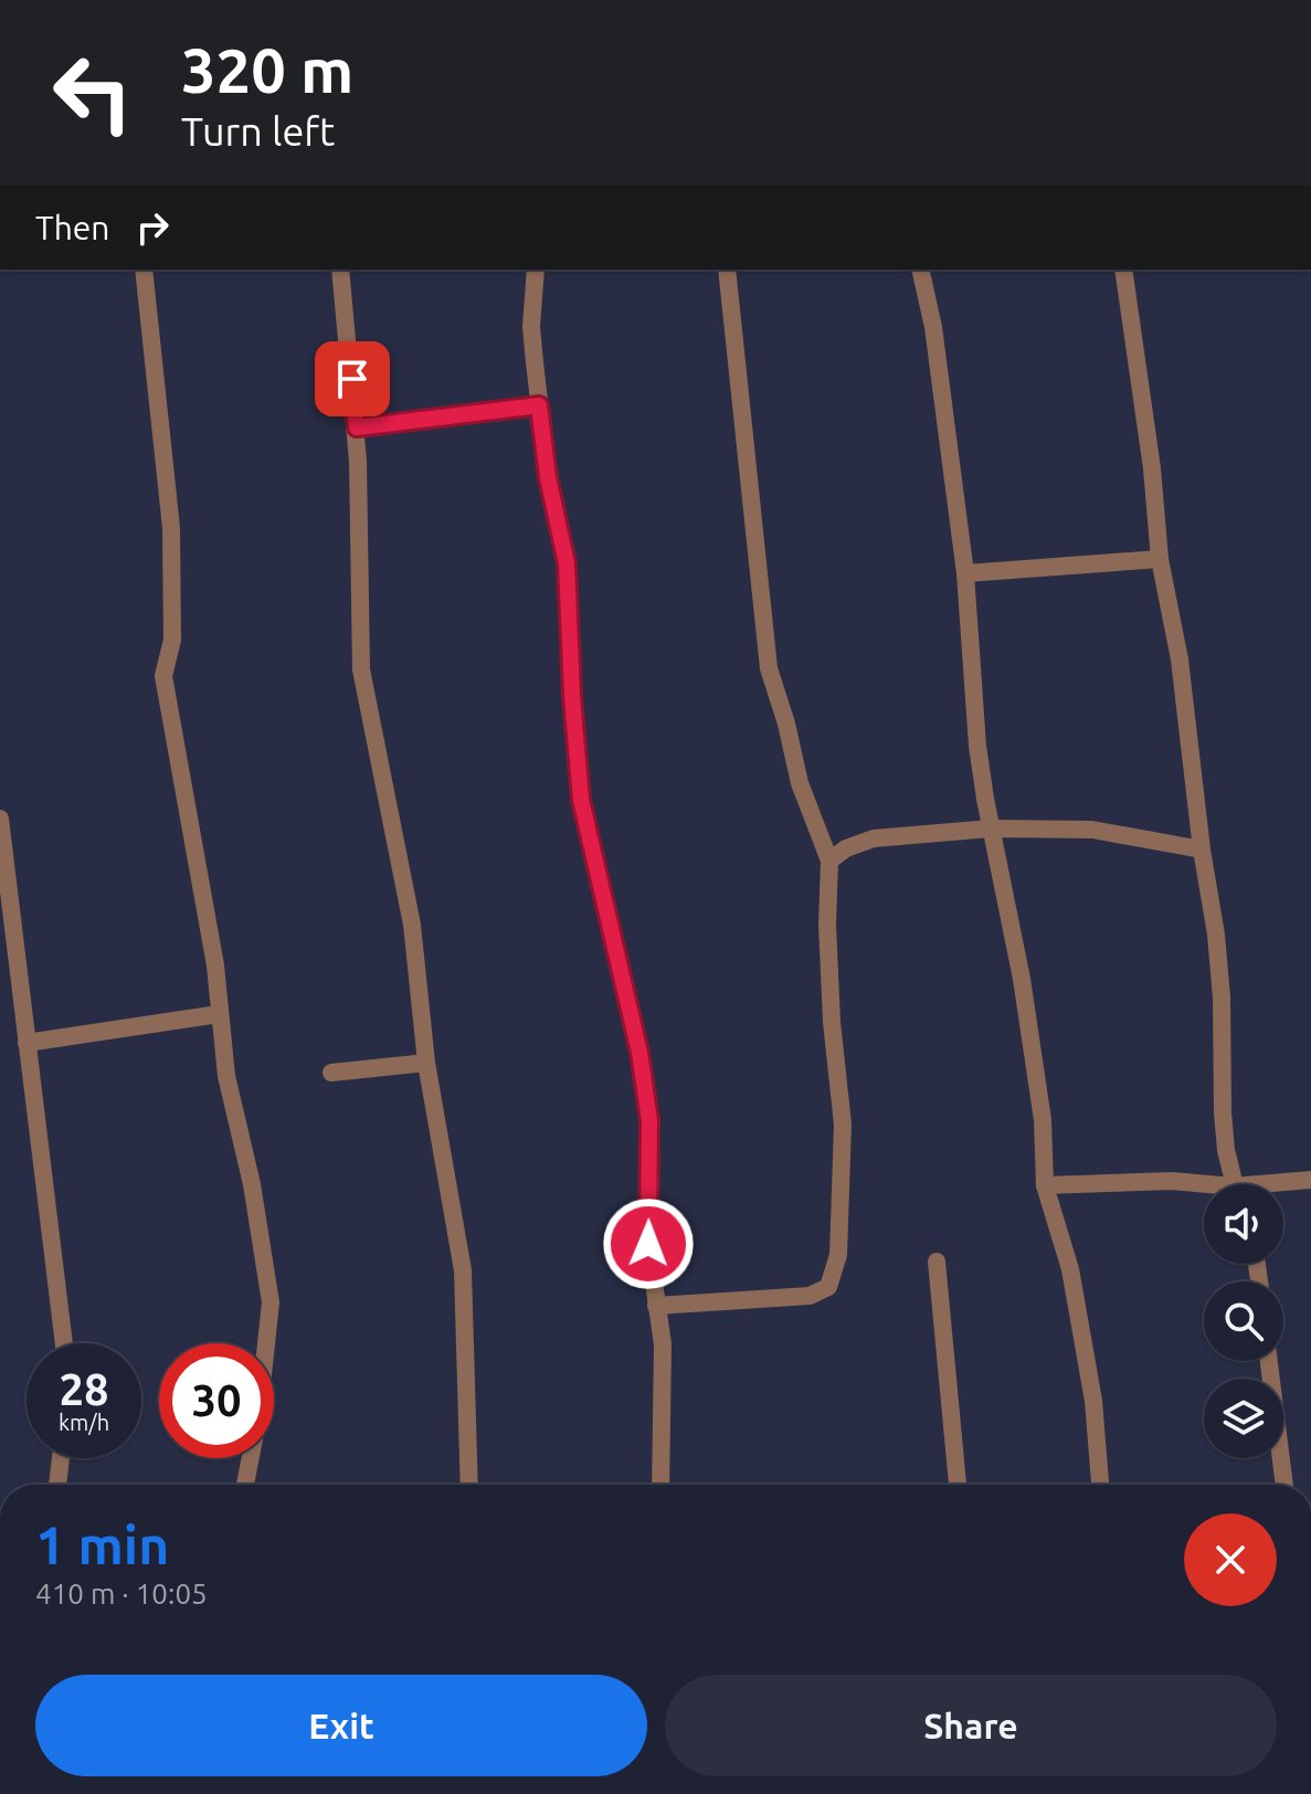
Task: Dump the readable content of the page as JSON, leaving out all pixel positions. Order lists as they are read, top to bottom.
{
  "page": {
    "turn": ["320 m", "Turn left"],
    "then": "Then",
    "speed": "28 km/h",
    "limit": "30",
    "heading": ["1 min", "410 m · 10:05"],
    "buttons": ["Exit", "Share"]
  }
}
